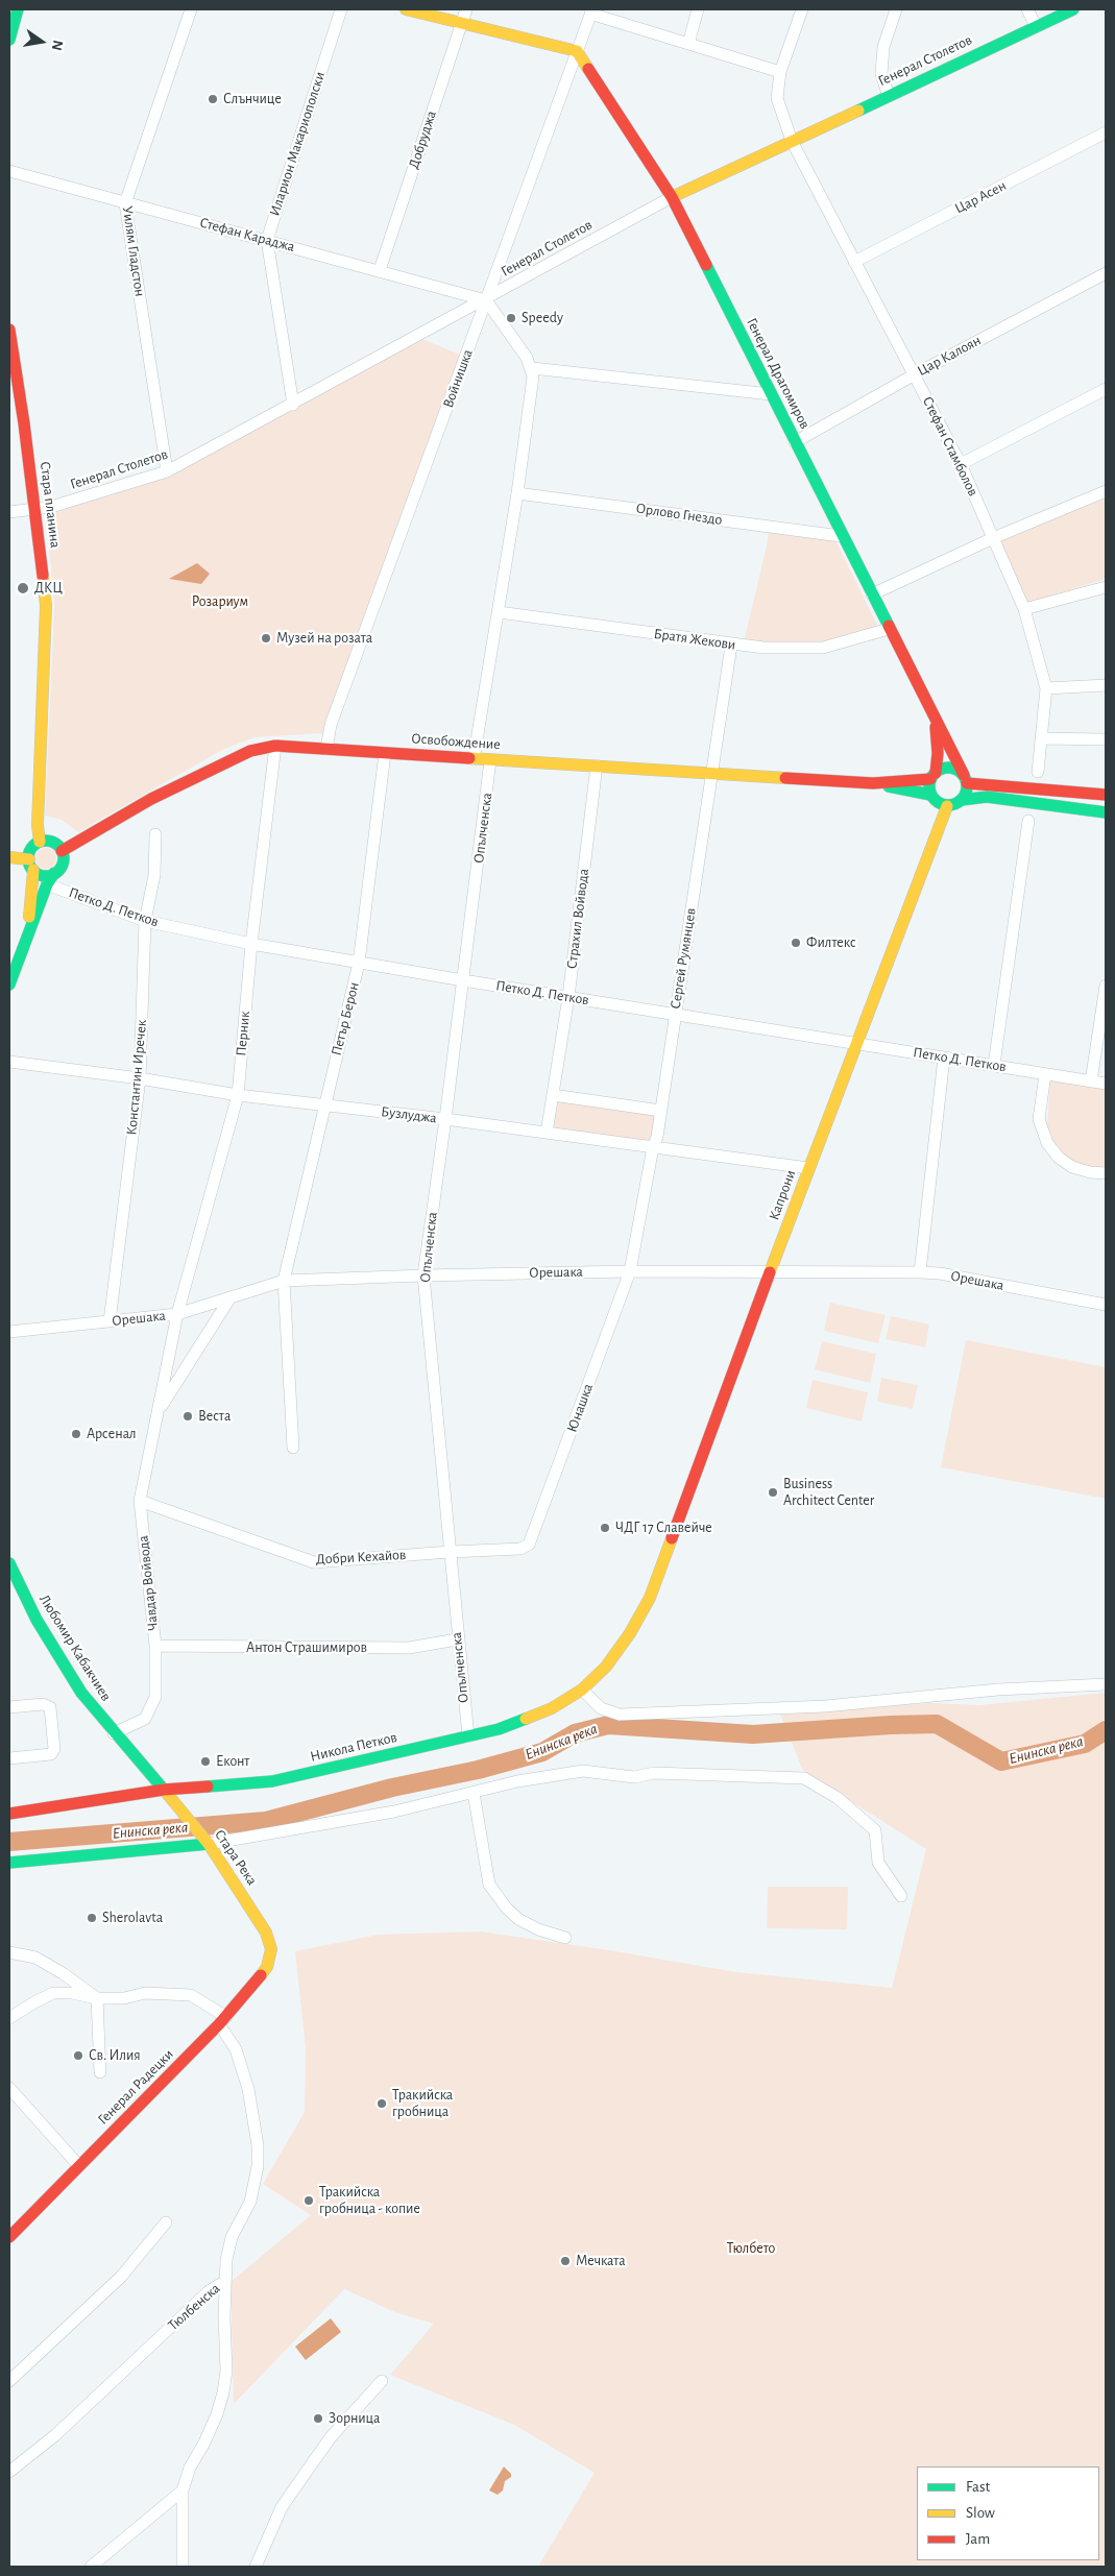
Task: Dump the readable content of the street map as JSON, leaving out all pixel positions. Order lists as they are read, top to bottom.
{
  "streets": {
    "main road": [
      "Генерал Столетов",
      "Генерал Драгомиров",
      "Стара планина",
      "Освобождение",
      "Капрони",
      "Любомир Кабакчиев",
      "Никола Петков",
      "Стара Река",
      "Генерал Радецки"
    ],
    "street": [
      "Добруджа",
      "Иларион Макариополски",
      "Цар Асен",
      "Стефан Караджа",
      "Уилям Гладстон",
      "Цар Калоян",
      "Войнишка",
      "Стефан Стамболов",
      "Орлово Гнездо",
      "Братя Жекови",
      "Опълченска",
      "Петко Д. Петков",
      "Страхил Войвода",
      "Сергей Румянцев",
      "Петър Берон",
      "Перник",
      "Константин Иречек",
      "Бузлуджа",
      "Орешака",
      "Юнашка",
      "Добри Кехайов",
      "Чавдар Войвода",
      "Антон Страшимиров",
      "Тюлбенска"
    ]
  },
  "crossings": [
    ["Генерал Столетов", "Иларион Макариополски"],
    ["Генерал Столетов", "Стефан Караджа"],
    ["Генерал Столетов", "Уилям Гладстон"],
    ["Генерал Столетов", "Генерал Драгомиров"],
    ["Генерал Столетов", "Войнишка"],
    ["Генерал Столетов", "Стефан Стамболов"],
    ["Генерал Столетов", "Стара планина"],
    ["Добруджа", "Стефан Караджа"],
    ["Иларион Макариополски", "Стефан Караджа"],
    ["Цар Асен", "Стефан Стамболов"],
    ["Стефан Караджа", "Уилям Гладстон"],
    ["Стефан Караджа", "Войнишка"],
    ["Цар Калоян", "Генерал Драгомиров"],
    ["Цар Калоян", "Стефан Стамболов"],
    ["Генерал Драгомиров", "Войнишка"],
    ["Генерал Драгомиров", "Орлово Гнездо"],
    ["Генерал Драгомиров", "Братя Жекови"],
    ["Генерал Драгомиров", "Освобождение"],
    ["Генерал Драгомиров", "Капрони"],
    ["Войнишка", "Освобождение"],
    ["Стара планина", "Освобождение"],
    ["Братя Жекови", "Сергей Румянцев"],
    ["Освобождение", "Опълченска"],
    ["Освобождение", "Страхил Войвода"],
    ["Освобождение", "Сергей Румянцев"],
    ["Освобождение", "Петър Берон"],
    ["Освобождение", "Перник"],
    ["Освобождение", "Капрони"],
    ["Опълченска", "Петко Д. Петков"],
    ["Опълченска", "Бузлуджа"],
    ["Опълченска", "Орешака"],
    ["Опълченска", "Добри Кехайов"],
    ["Опълченска", "Антон Страшимиров"],
    ["Опълченска", "Никола Петков"],
    ["Петко Д. Петков", "Страхил Войвода"],
    ["Петко Д. Петков", "Сергей Румянцев"],
    ["Петко Д. Петков", "Петър Берон"],
    ["Петко Д. Петков", "Перник"],
    ["Петко Д. Петков", "Константин Иречек"],
    ["Петко Д. Петков", "Капрони"],
    ["Страхил Войвода", "Бузлуджа"],
    ["Сергей Румянцев", "Бузлуджа"],
    ["Сергей Румянцев", "Орешака"],
    ["Сергей Румянцев", "Юнашка"],
    ["Петър Берон", "Бузлуджа"],
    ["Петър Берон", "Орешака"],
    ["Перник", "Бузлуджа"],
    ["Перник", "Орешака"],
    ["Перник", "Чавдар Войвода"],
    ["Константин Иречек", "Бузлуджа"],
    ["Константин Иречек", "Орешака"],
    ["Бузлуджа", "Капрони"],
    ["Капрони", "Орешака"],
    ["Капрони", "Никола Петков"],
    ["Орешака", "Юнашка"],
    ["Орешака", "Чавдар Войвода"],
    ["Юнашка", "Добри Кехайов"],
    ["Добри Кехайов", "Чавдар Войвода"],
    ["Чавдар Войвода", "Любомир Кабакчиев"],
    ["Чавдар Войвода", "Антон Страшимиров"],
    ["Любомир Кабакчиев", "Никола Петков"],
    ["Любомир Кабакчиев", "Стара Река"],
    ["Никола Петков", "Стара Река"],
    ["Стара Река", "Генерал Радецки"],
    ["Генерал Радецки", "Тюлбенска"]
  ],
  "water": ["Енинска река"],
  "parks": ["Розариум", "Тюлбето"],
  "places": [
    "Слънчице",
    "Speedy",
    "ДКЦ",
    "Музей на розата",
    "Филтекс",
    "Веста",
    "Арсенал",
    "Business Architect Center",
    "ЧДГ 17 Славейче",
    "Еконт",
    "Sherolavta",
    "Св. Илия",
    "Тракийска гробница",
    "Тракийска гробница - копие",
    "Мечката",
    "Зорница"
  ],
  "legend": ["Fast", "Slow", "Jam"],
  "north": "right"
}
